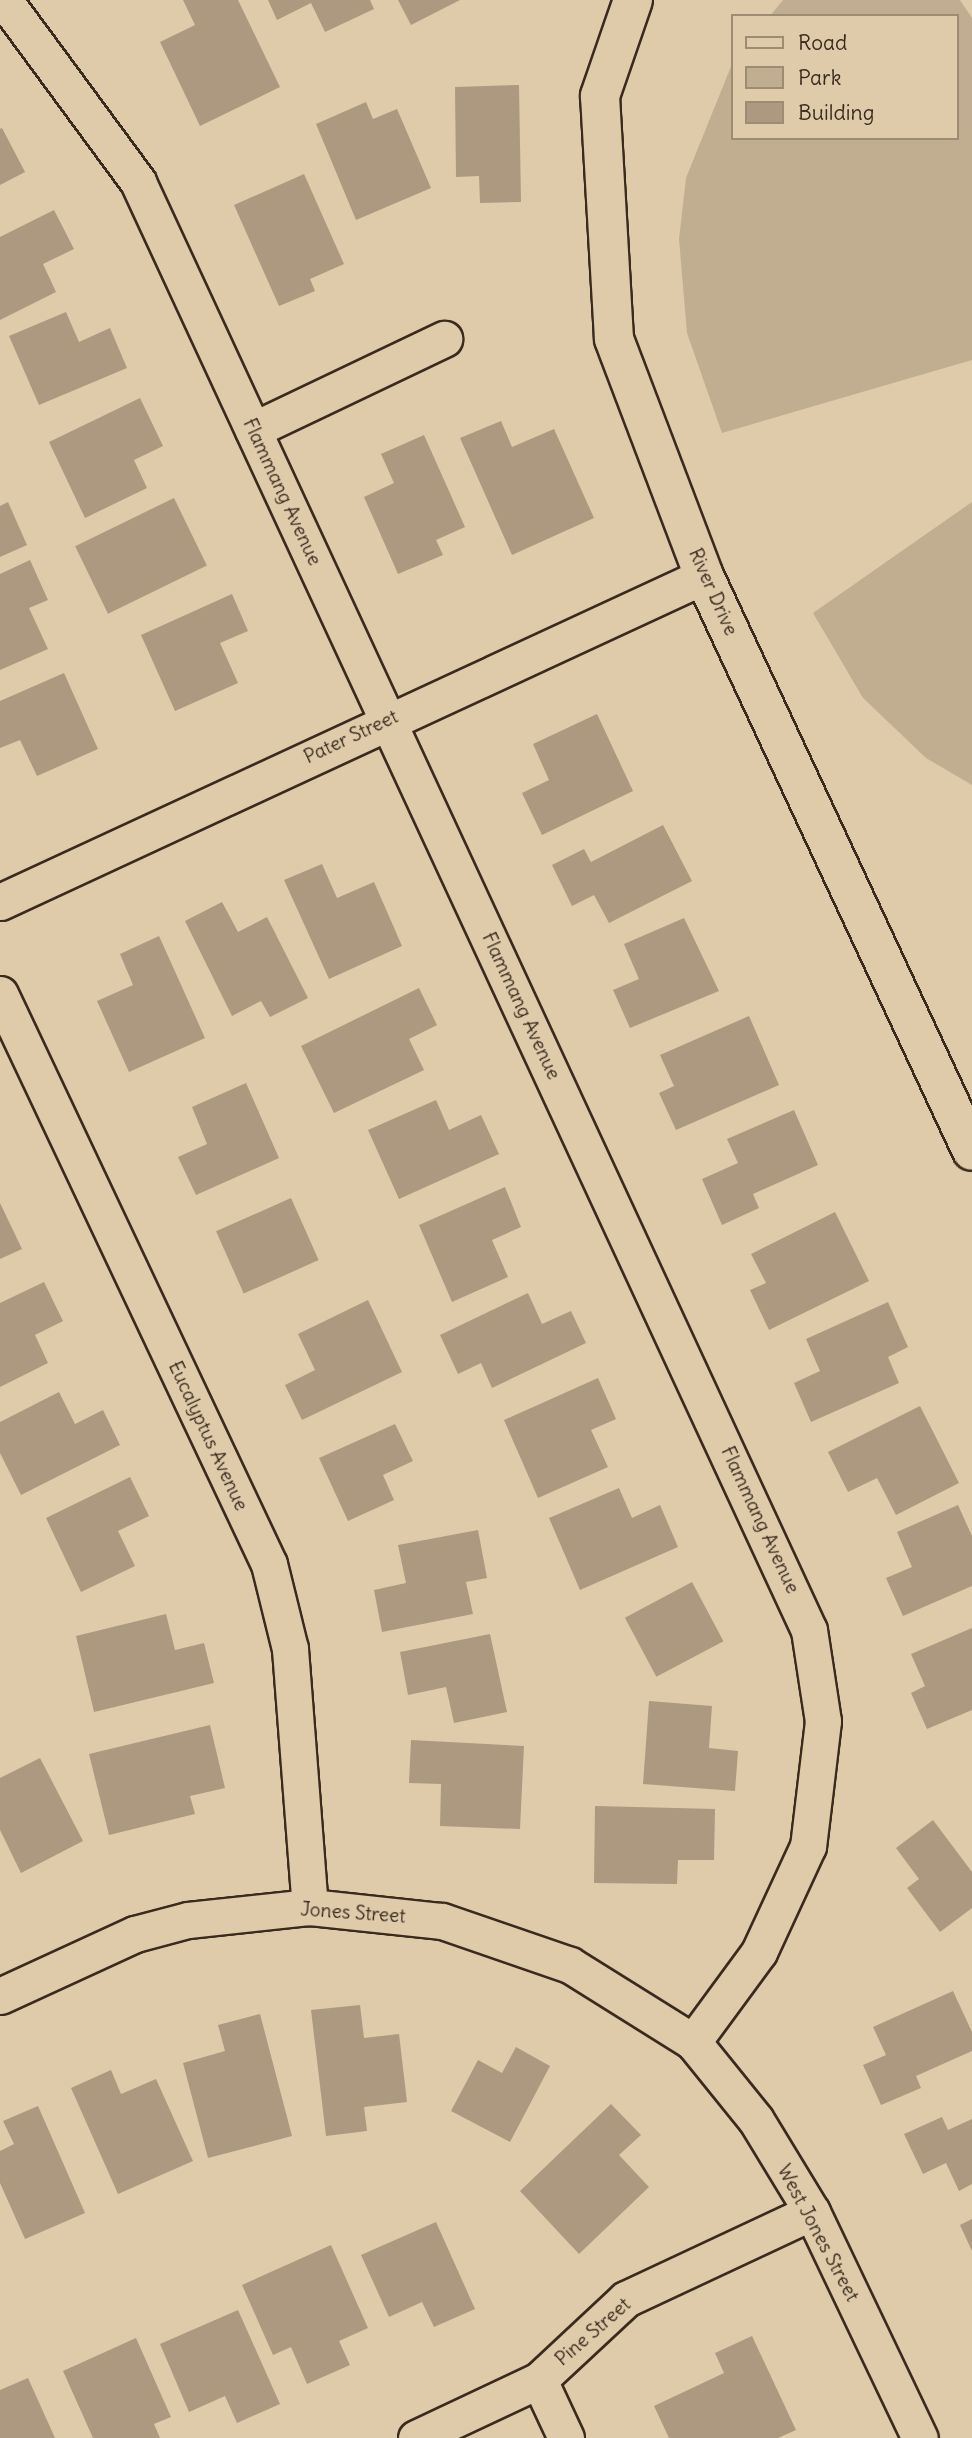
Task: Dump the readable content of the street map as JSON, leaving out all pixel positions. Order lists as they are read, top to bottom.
{
  "streets": {
    "street": [
      "Flammang Avenue",
      "River Drive",
      "Pater Street",
      "Eucalyptus Avenue",
      "Jones Street",
      "West Jones Street",
      "Pine Street"
    ]
  },
  "crossings": [
    ["Flammang Avenue", "Pater Street"],
    ["Flammang Avenue", "Jones Street"],
    ["Flammang Avenue", "West Jones Street"],
    ["River Drive", "Pater Street"],
    ["Eucalyptus Avenue", "Jones Street"],
    ["Jones Street", "West Jones Street"],
    ["West Jones Street", "Pine Street"]
  ],
  "legend": ["Road", "Park", "Building"]
}
